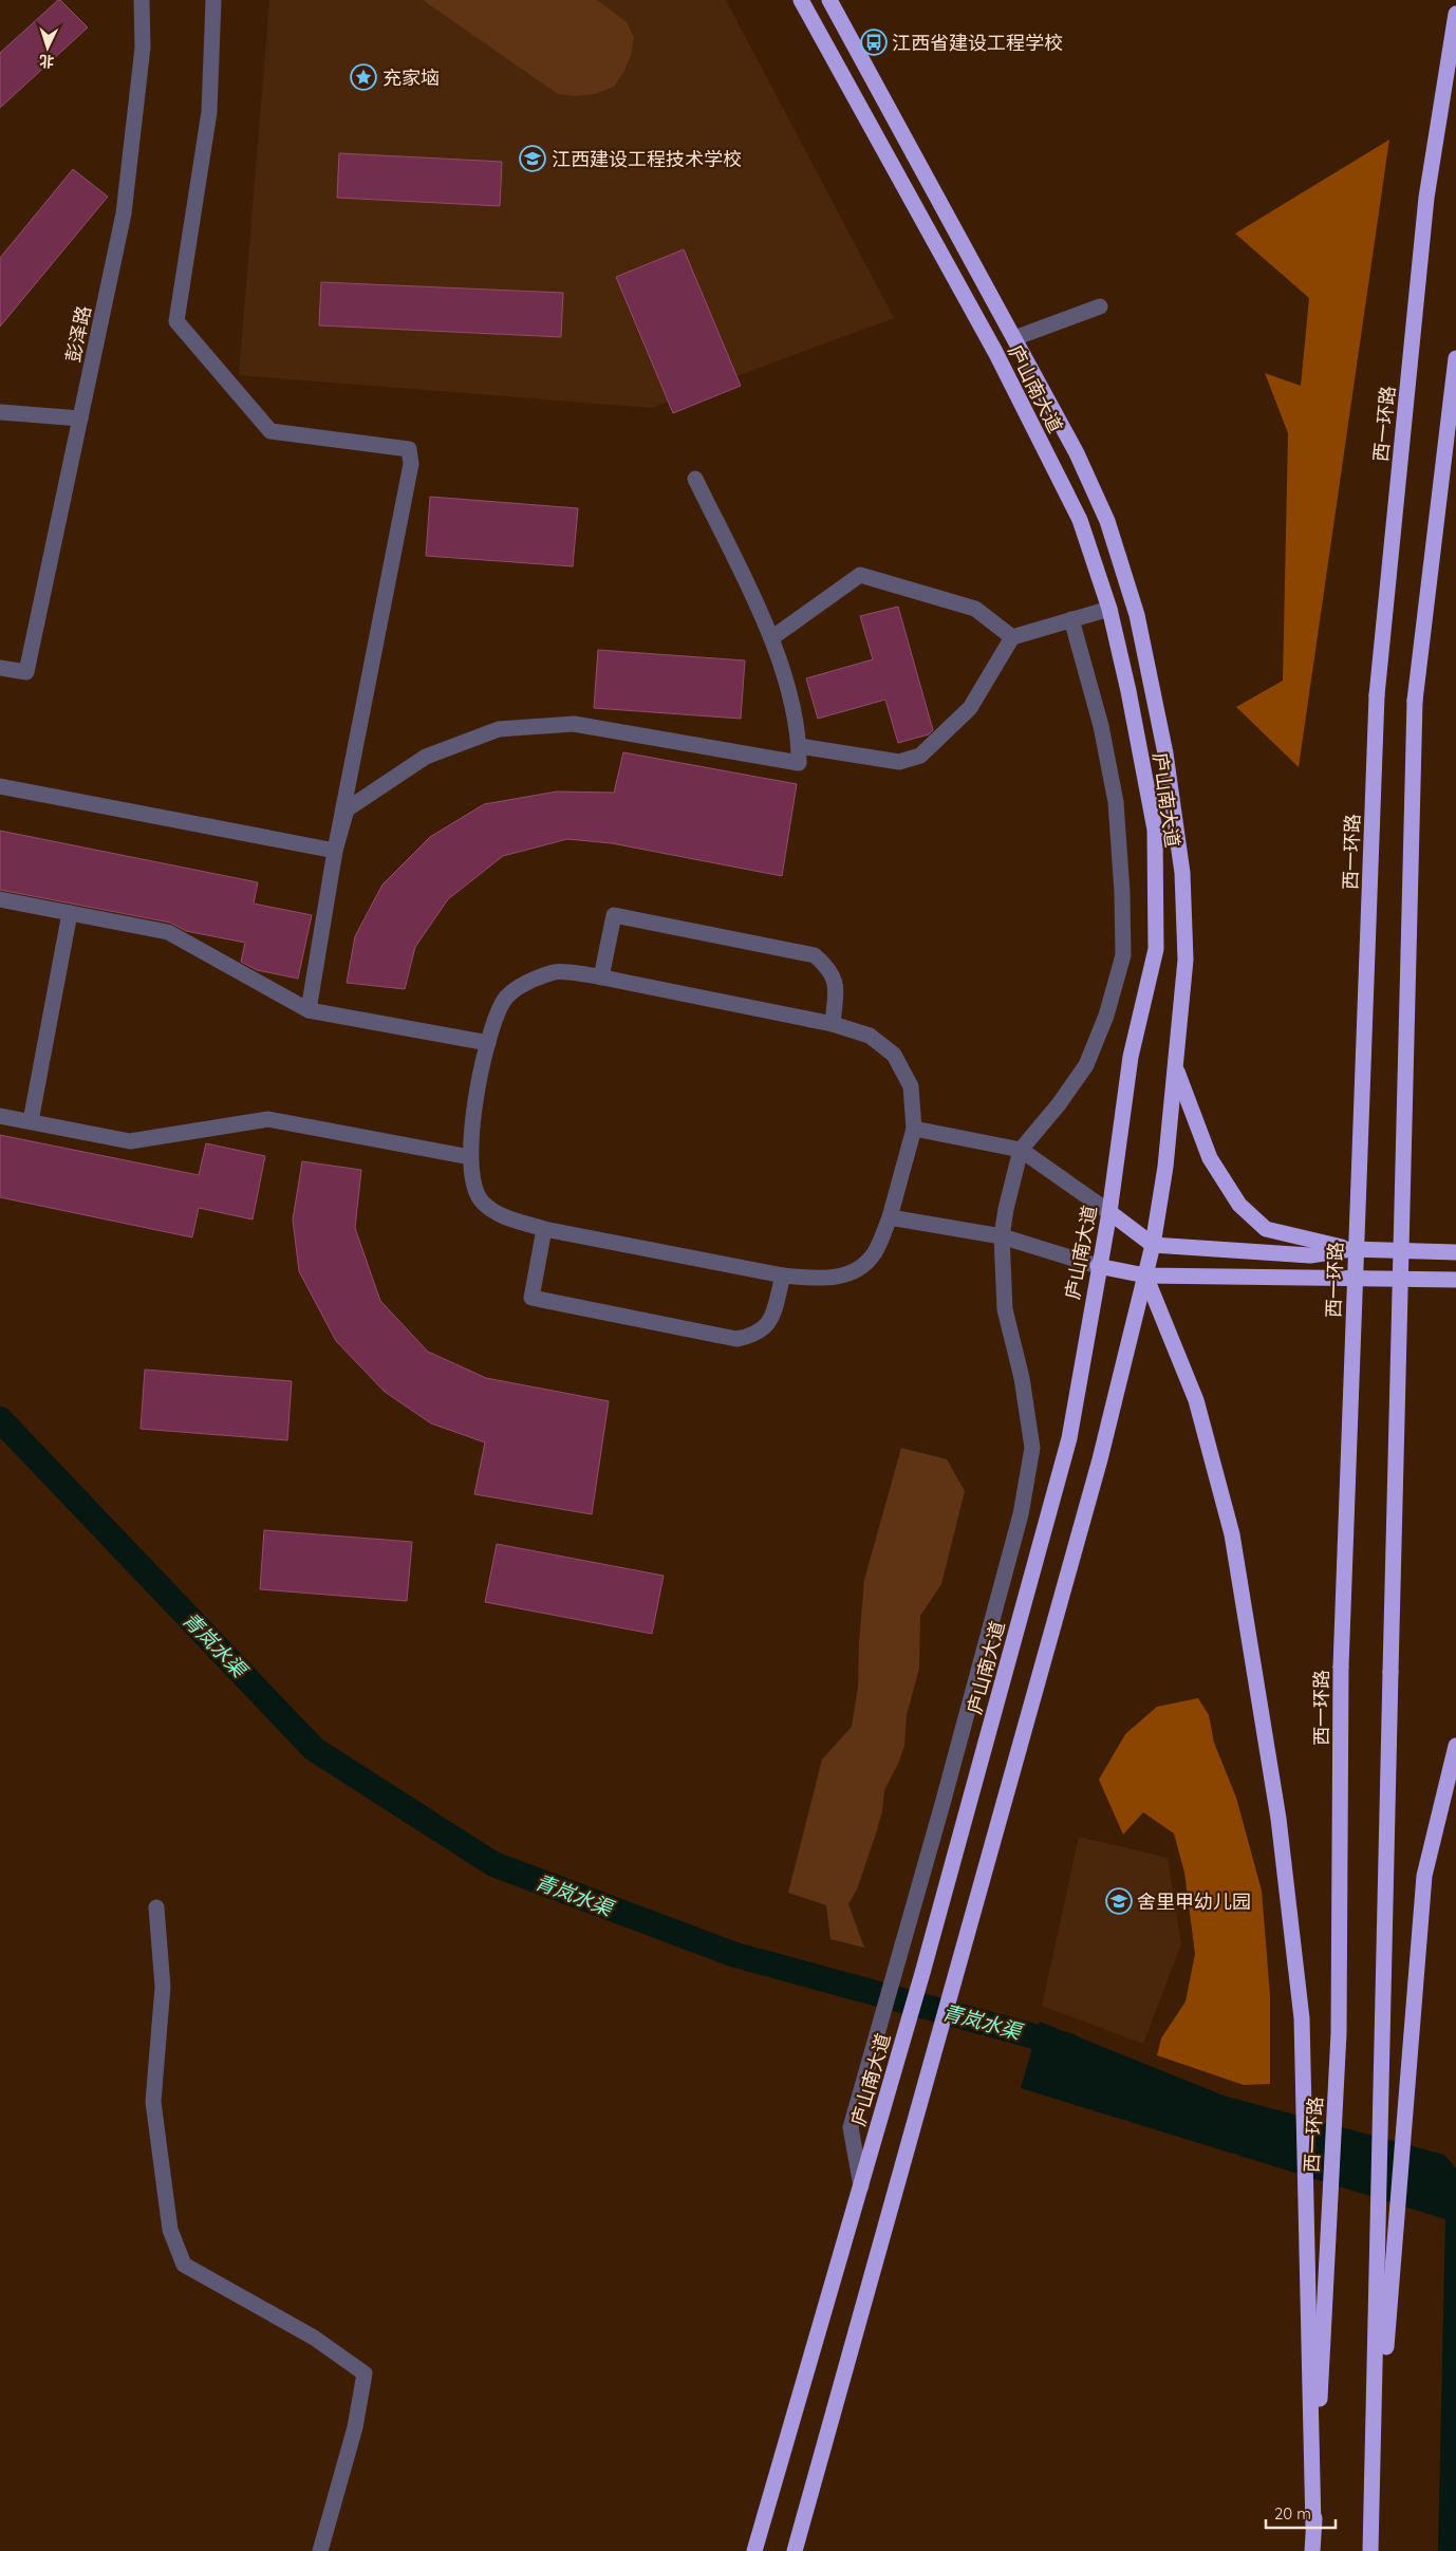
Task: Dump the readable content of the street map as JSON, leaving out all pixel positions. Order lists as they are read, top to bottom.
{
  "streets": {
    "highway": ["庐山南大道", "西一环路"],
    "street": ["彭泽路"]
  },
  "water": ["青岚水渠"],
  "places": {
    "bus stop": ["江西省建设工程学校"],
    "place": ["充家垴"],
    "school or university": ["江西建设工程技术学校", "舍里甲幼儿园"]
  },
  "scale_bar": "20 m",
  "north": "bottom"
}
